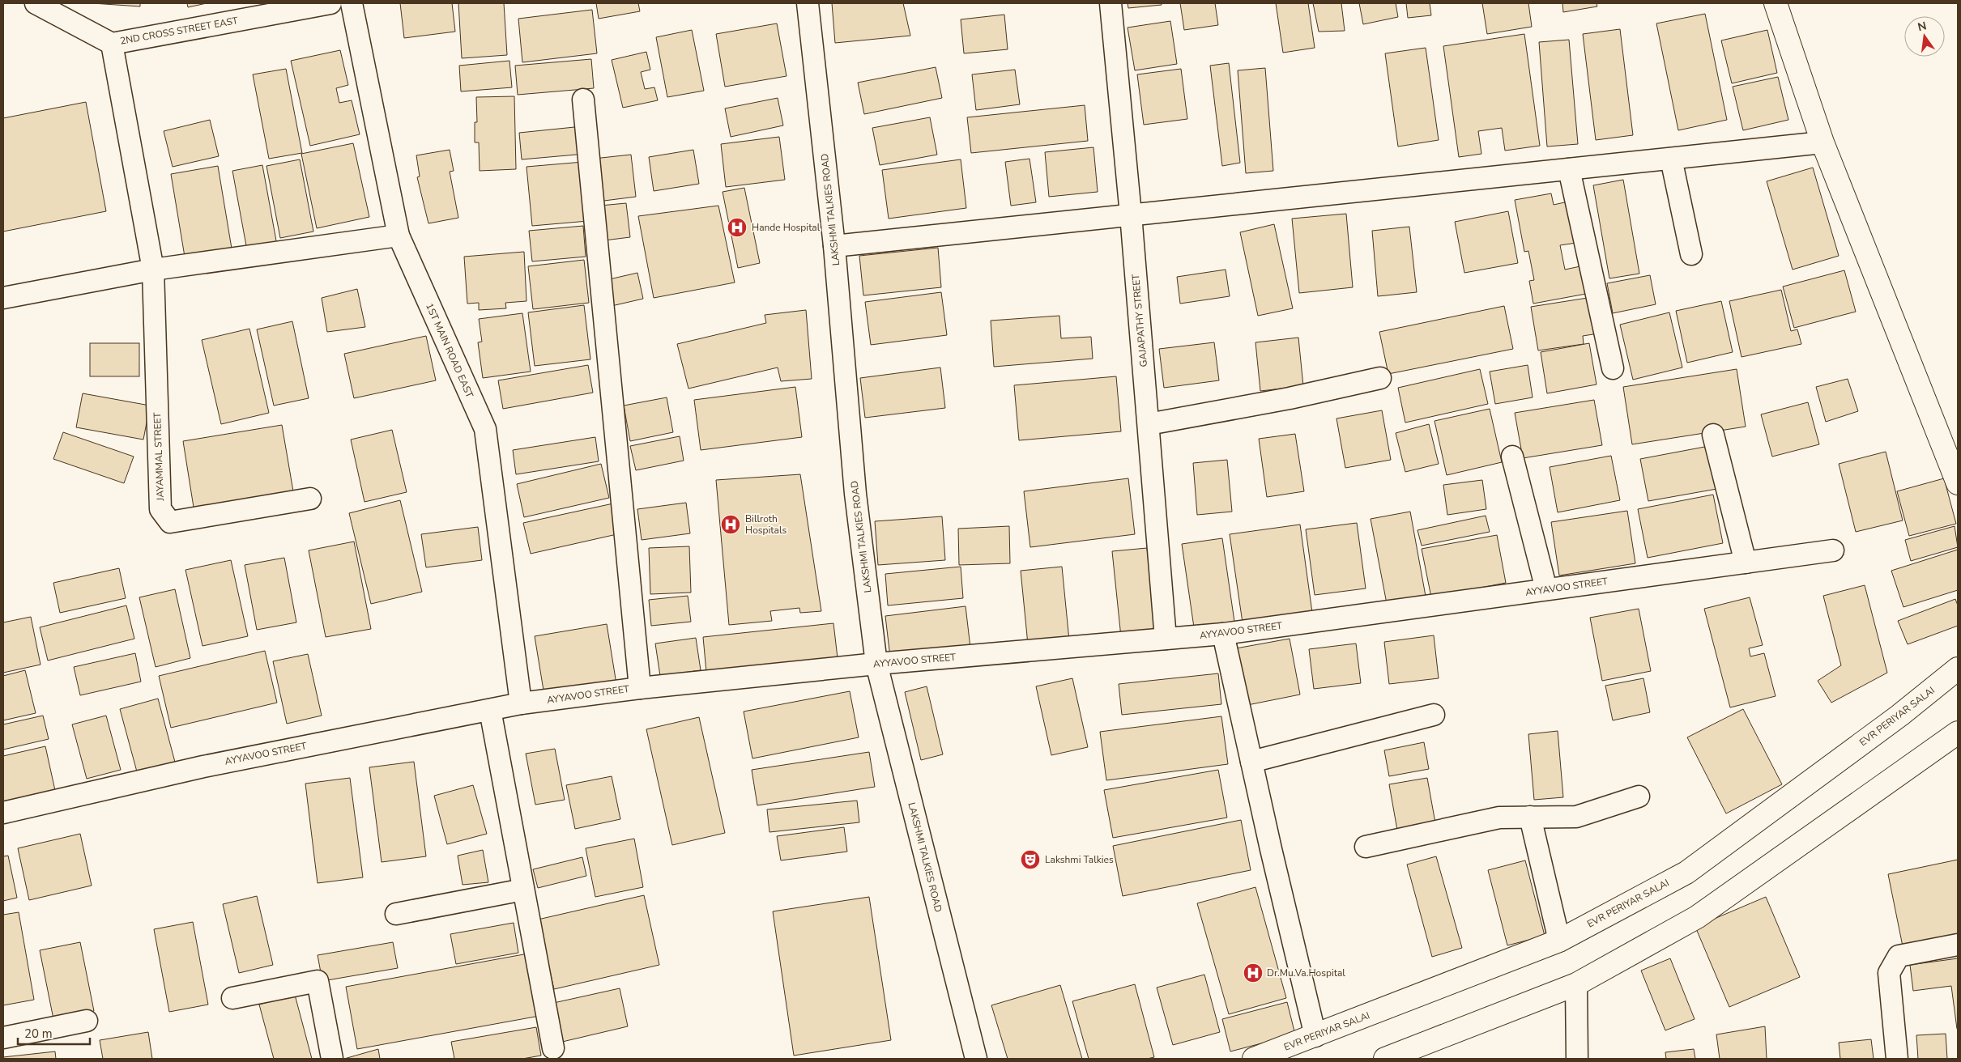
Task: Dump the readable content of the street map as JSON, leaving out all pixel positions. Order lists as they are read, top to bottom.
{
  "streets": {
    "main road": ["EVR PERIYAR SALAI"],
    "street": [
      "2ND CROSS STREET EAST",
      "LAKSHMI TALKIES ROAD",
      "GAJAPATHY STREET",
      "1ST MAIN ROAD EAST",
      "JAYAMMAL STREET",
      "AYYAVOO STREET"
    ]
  },
  "crossings": [
    ["LAKSHMI TALKIES ROAD", "AYYAVOO STREET"],
    ["GAJAPATHY STREET", "AYYAVOO STREET"],
    ["1ST MAIN ROAD EAST", "AYYAVOO STREET"]
  ],
  "places": {
    "hospital": ["Hande Hospital", "Billroth Hospitals", "Dr.Mu.Va.Hospital"],
    "theatre": ["Lakshmi Talkies"]
  },
  "scale_bar": "20 m",
  "north": "top"
}
